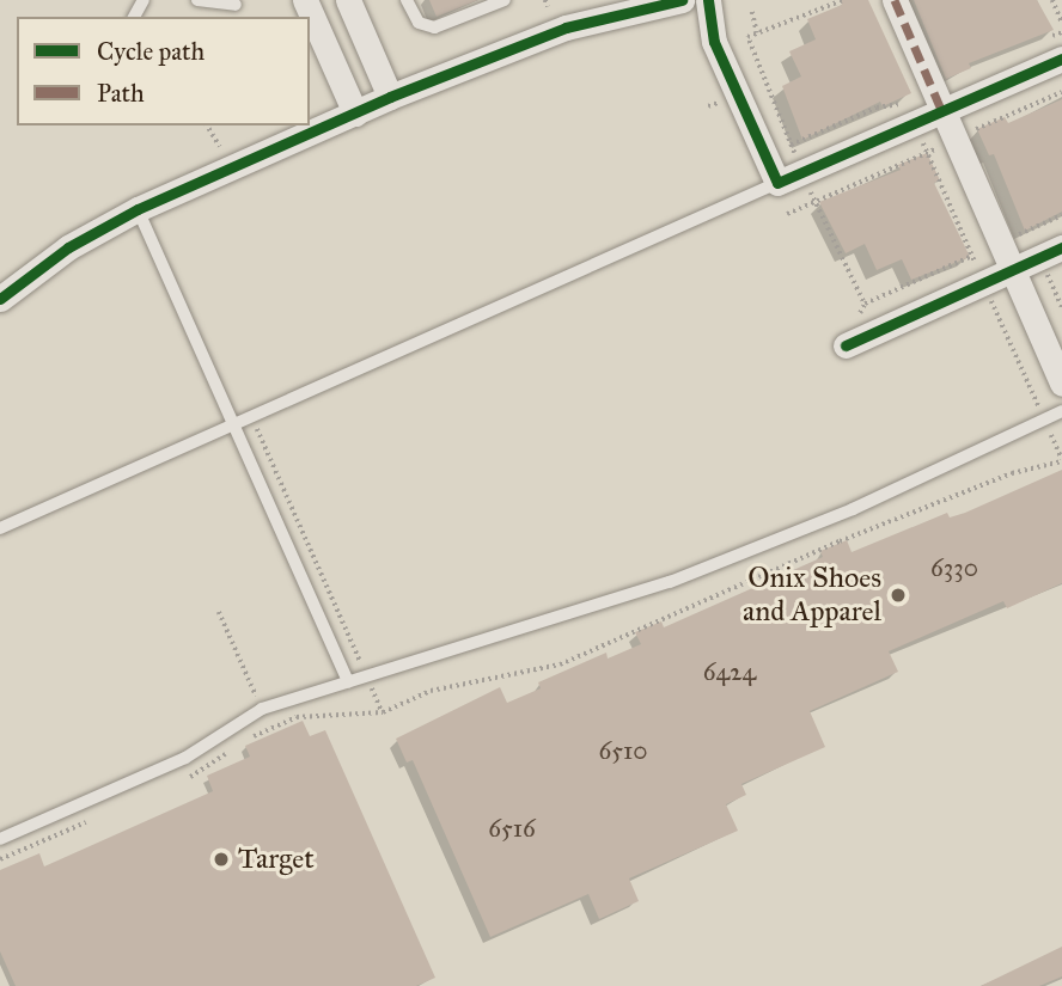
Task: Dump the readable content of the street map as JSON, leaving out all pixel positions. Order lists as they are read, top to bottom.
{
  "places": ["Onix Shoes and Apparel", "Target"],
  "house_numbers": [
    "6330",
    "6424",
    "6510",
    "6516"
  ],
  "legend": ["Cycle path", "Path"]
}
